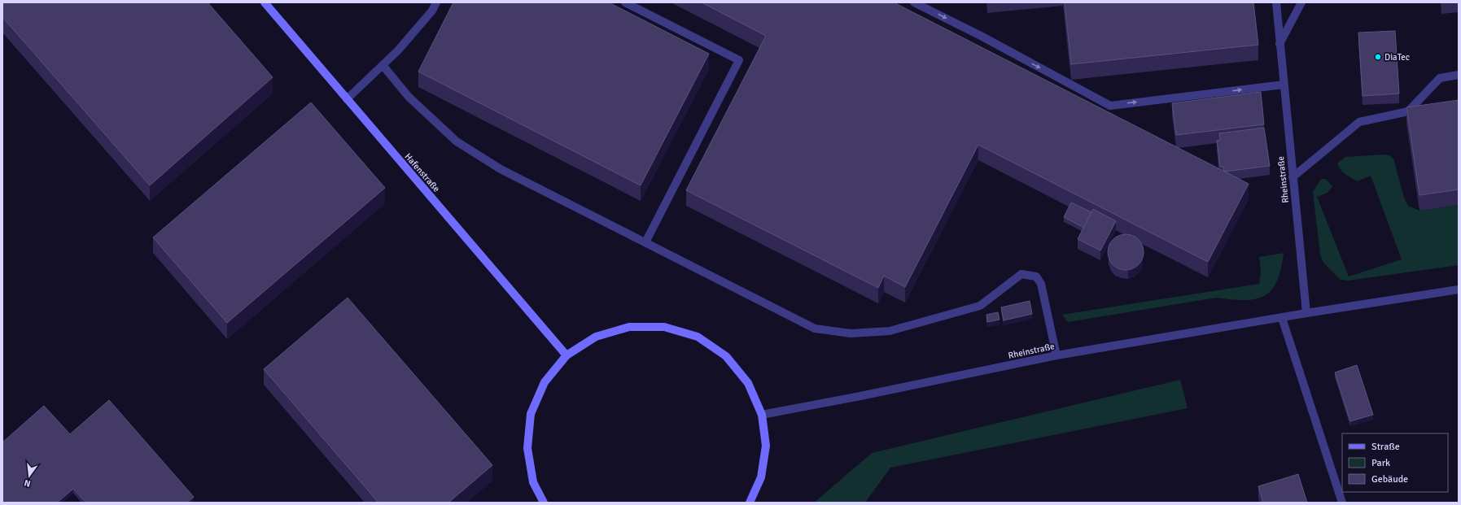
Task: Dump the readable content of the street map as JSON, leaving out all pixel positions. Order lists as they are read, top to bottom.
{
  "streets": {
    "street": ["Hafenstraße", "Rheinstraße"]
  },
  "places": ["DiaTec"],
  "legend": ["Straße", "Park", "Gebäude"],
  "north": "bottom"
}
